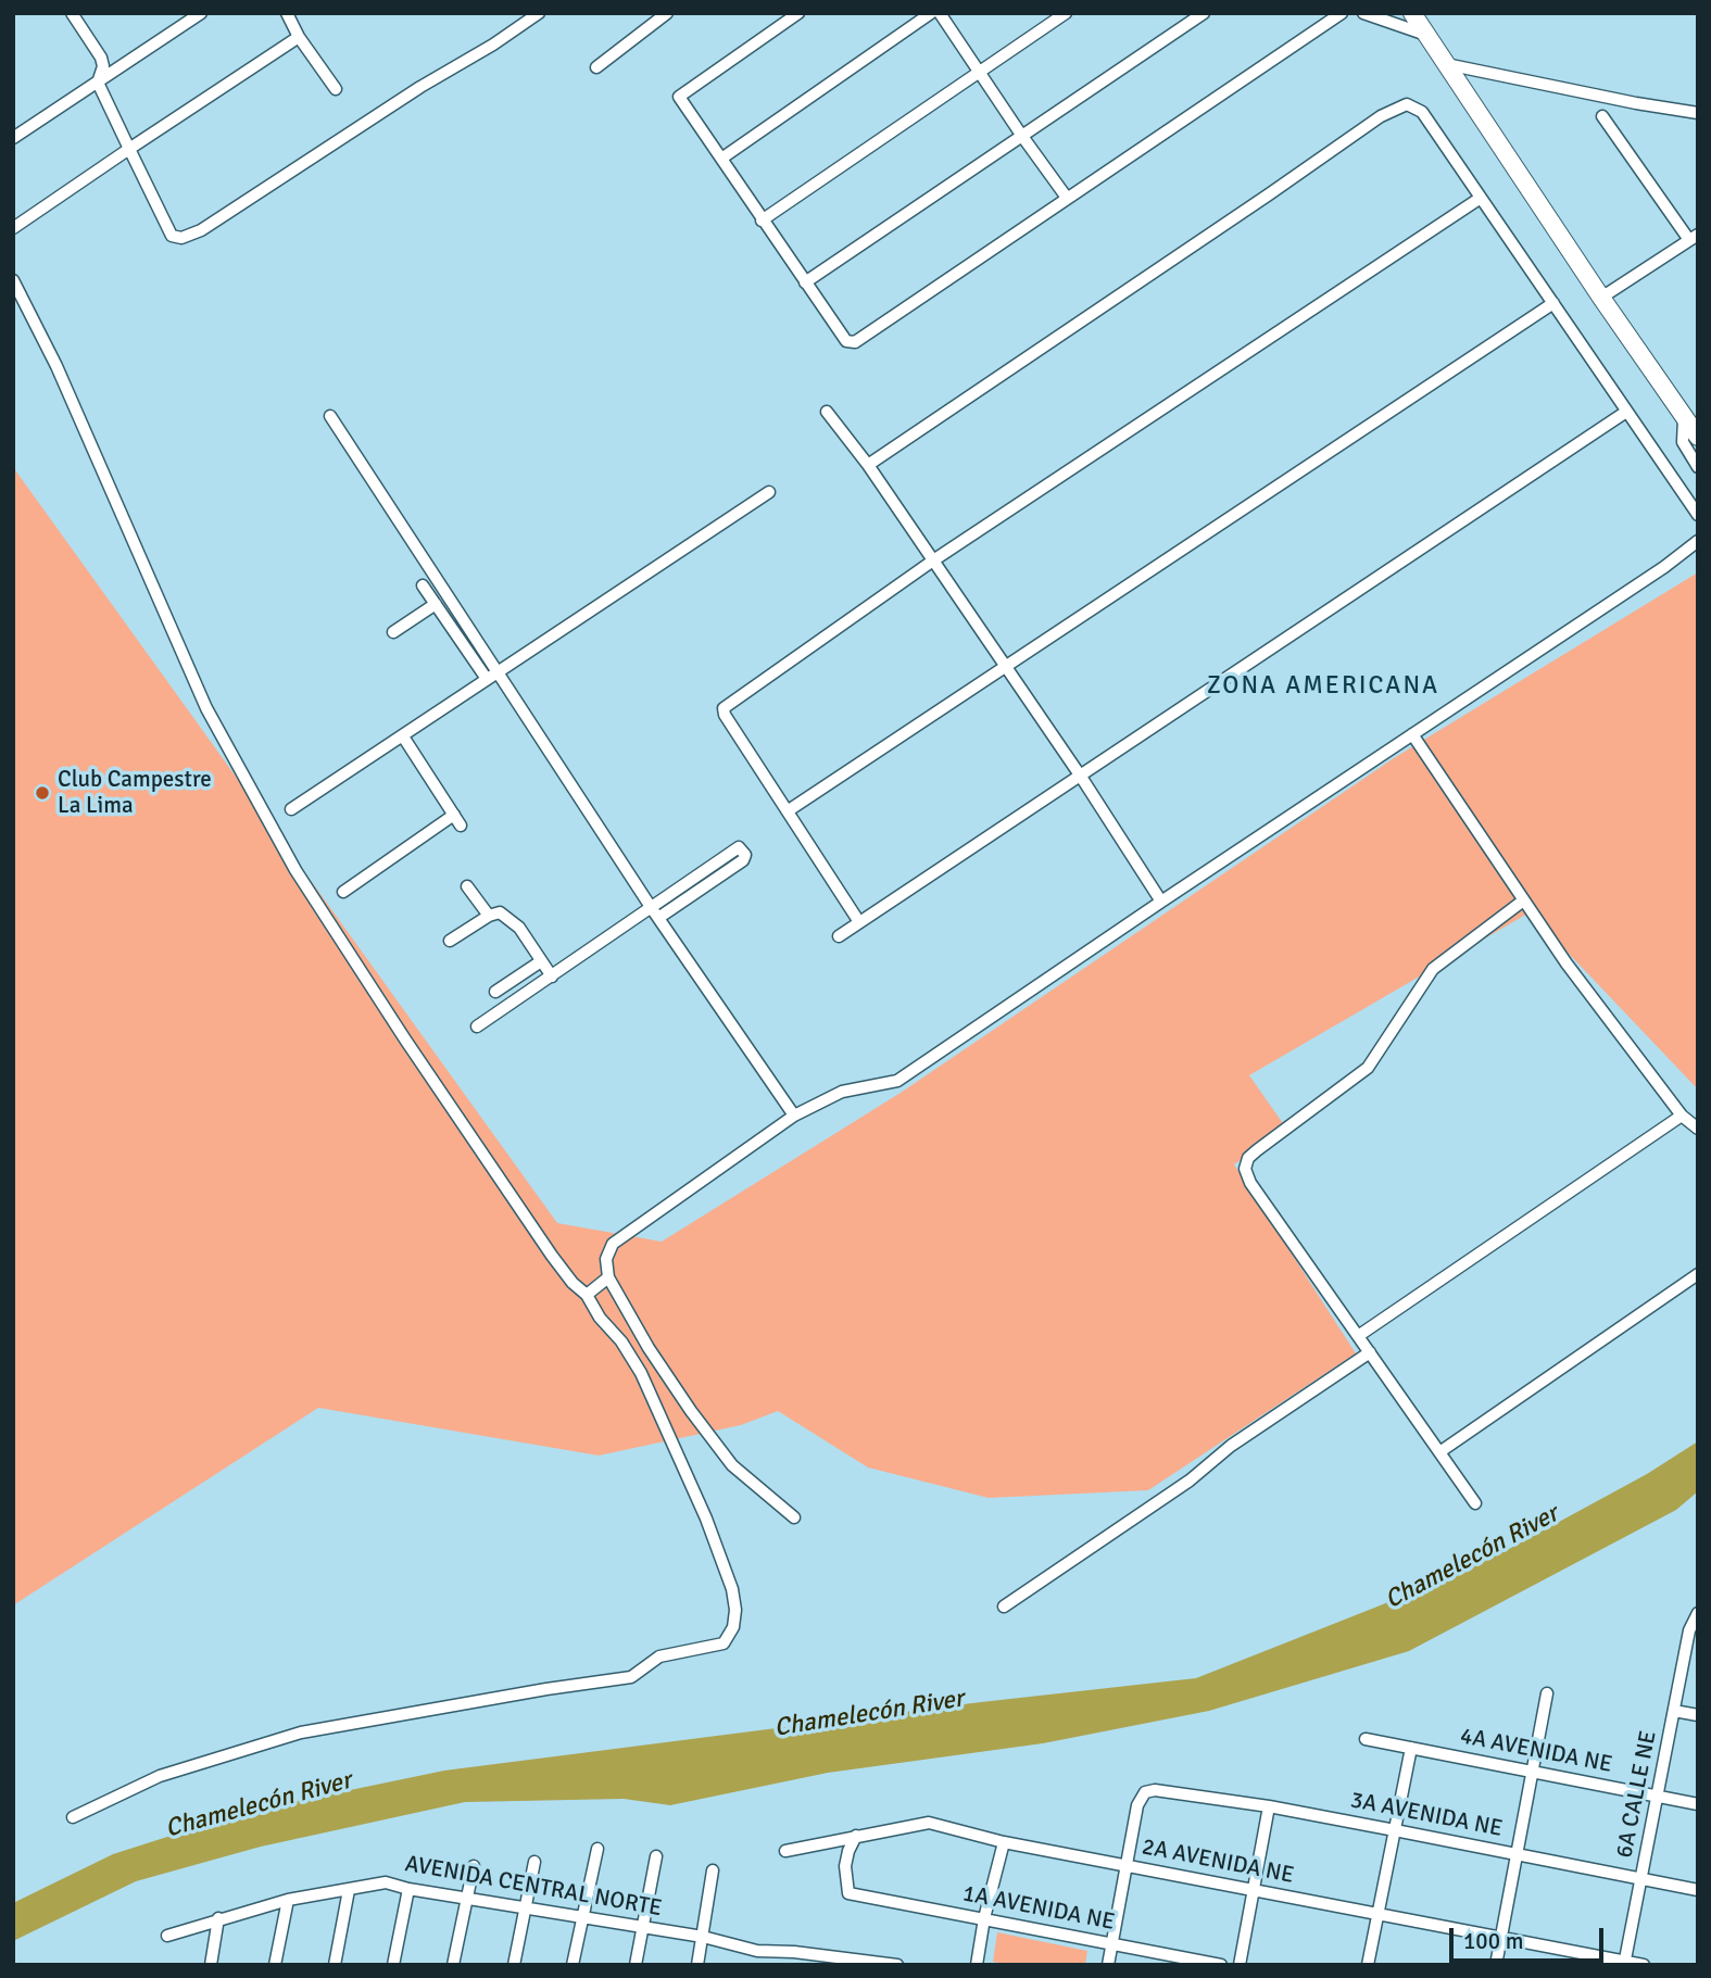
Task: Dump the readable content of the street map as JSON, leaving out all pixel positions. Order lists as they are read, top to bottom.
{
  "streets": {
    "street": [
      "4A AVENIDA NE",
      "6A CALLE NE",
      "3A AVENIDA NE",
      "2A AVENIDA NE",
      "AVENIDA CENTRAL NORTE",
      "1A AVENIDA NE"
    ]
  },
  "crossings": [
    ["4A AVENIDA NE", "6A CALLE NE"],
    ["6A CALLE NE", "3A AVENIDA NE"],
    ["6A CALLE NE", "2A AVENIDA NE"],
    ["3A AVENIDA NE", "2A AVENIDA NE"],
    ["2A AVENIDA NE", "1A AVENIDA NE"]
  ],
  "districts": ["ZONA AMERICANA"],
  "water": ["Chamelecón River"],
  "places": ["Club Campestre La Lima"],
  "scale_bar": "100 m"
}
